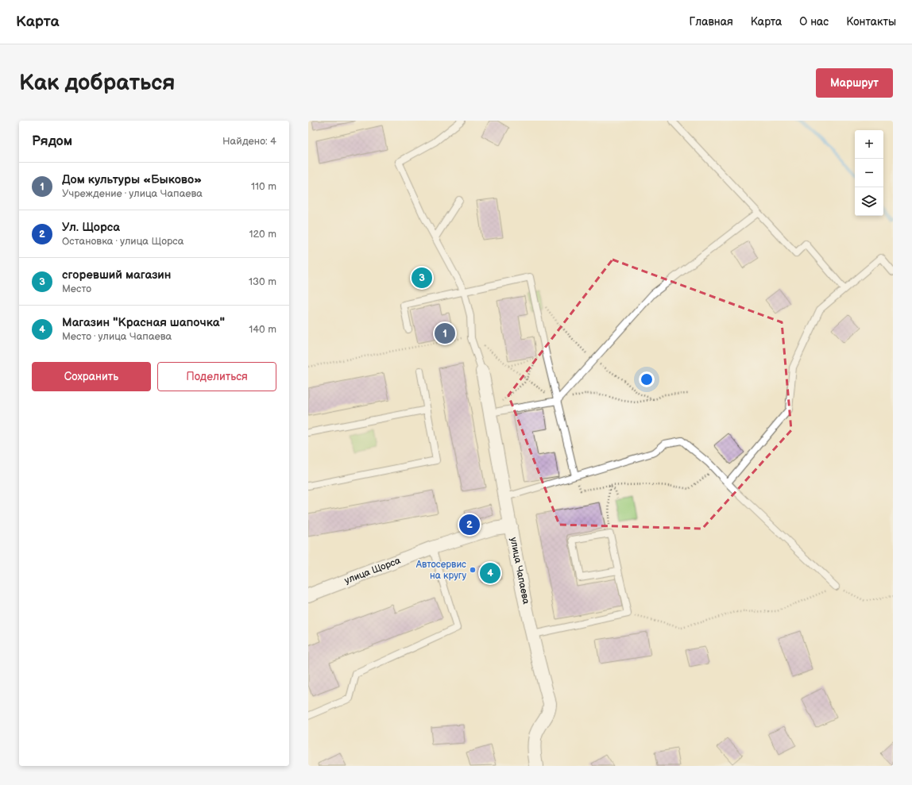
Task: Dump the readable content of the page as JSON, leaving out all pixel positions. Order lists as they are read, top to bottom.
{
  "streets": {
    "street": ["улица Щорса", "улица Чапаева"]
  },
  "crossings": [
    ["улица Щорса", "улица Чапаева"]
  ],
  "places": ["Автосервис на кругу"],
  "page": {
    "header": "Карта",
    "nav": [
      "Главная",
      "Карта",
      "О нас",
      "Контакты"
    ],
    "buttons": [
      "Маршрут",
      ["Сохранить", "Поделиться"]
    ],
    "title": "Как добраться",
    "heading": ["Рядом", "Найдено: 4"],
    "map_buttons": ["+", "−"],
    "list": [
      {
        "mark": "1",
        "name": "Дом культуры «Быково»",
        "note": "Учреждение · улица Чапаева",
        "value": "110 m"
      },
      {
        "mark": "2",
        "name": "Ул. Щорса",
        "note": "Остановка · улица Щорса",
        "value": "120 m"
      },
      {
        "mark": "3",
        "name": "сгоревший магазин",
        "note": "Место",
        "value": "130 m"
      },
      {
        "mark": "4",
        "name": "Магазин \"Красная шапочка\"",
        "note": "Место · улица Чапаева",
        "value": "140 m"
      }
    ],
    "pins": [
      "3",
      "1",
      "2",
      "4"
    ]
  }
}
